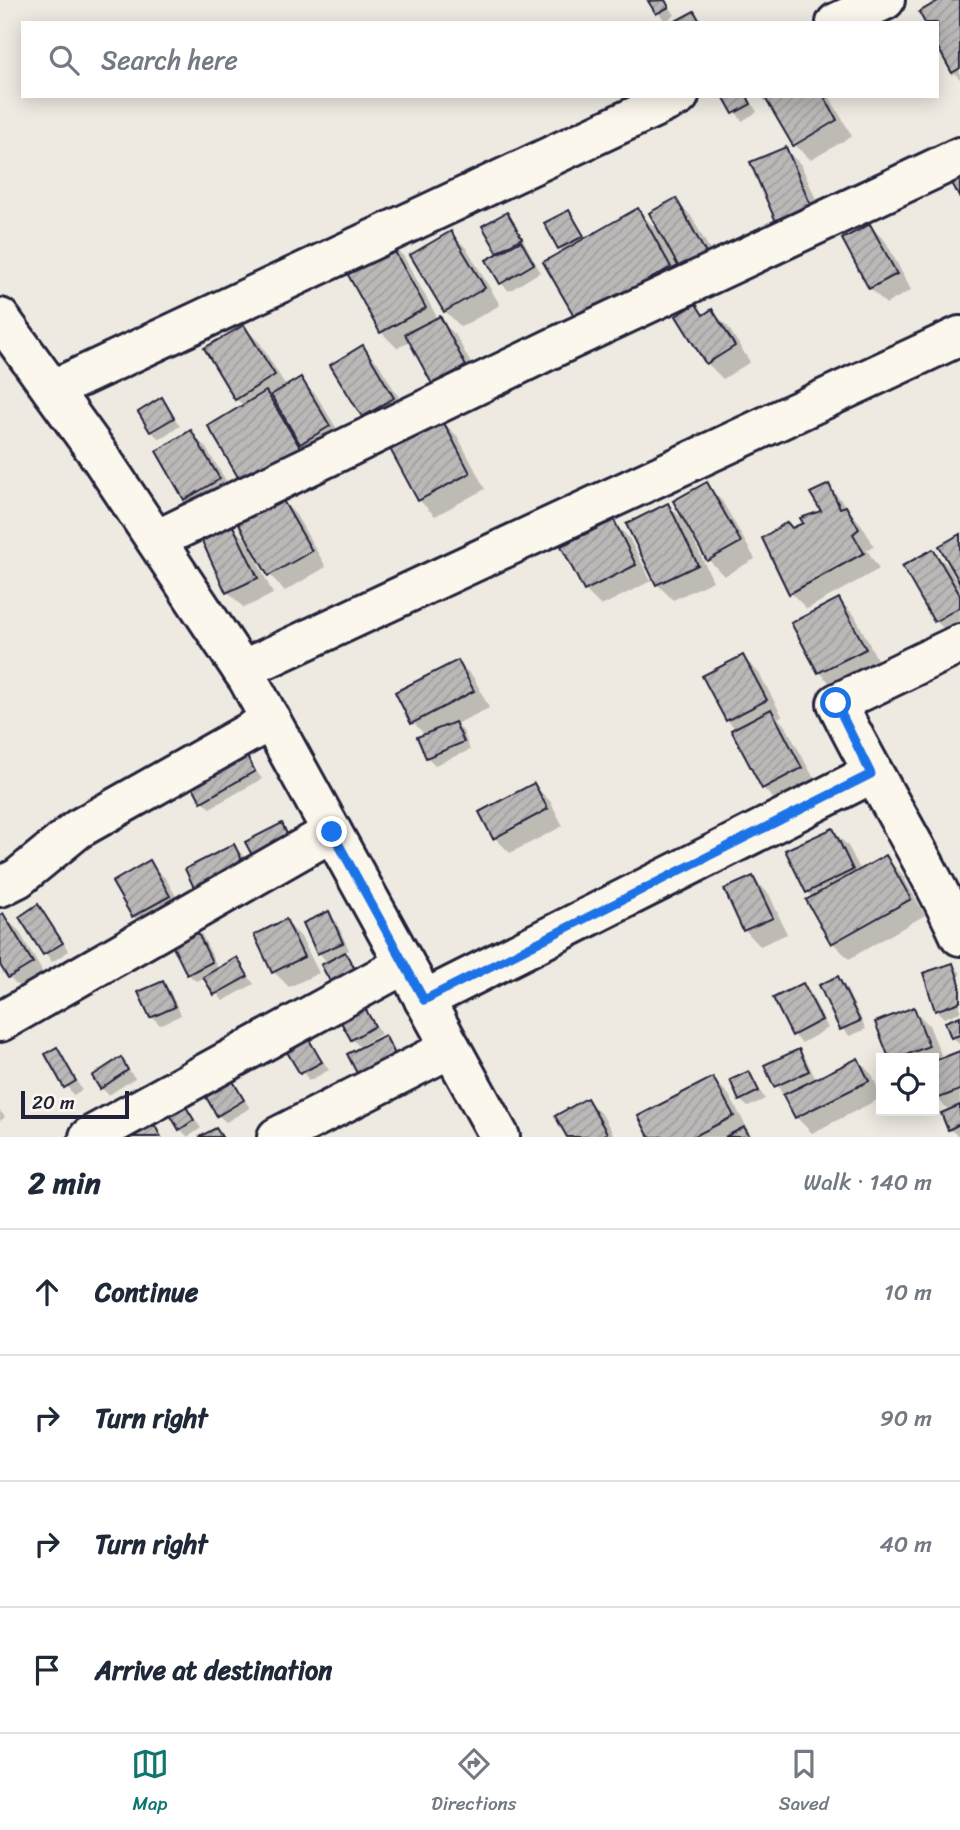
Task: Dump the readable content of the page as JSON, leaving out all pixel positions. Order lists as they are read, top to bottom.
{
  "scale_bar": "20 m",
  "page": {
    "search": "Search here",
    "scale": "20 m",
    "heading": ["2 min", "Walk · 140 m"],
    "list": [
      ["Continue", "10 m"],
      ["Turn right", "90 m"],
      ["Turn right", "40 m"],
      "Arrive at destination"
    ],
    "nav": ["Map", "Directions", "Saved"]
  }
}
